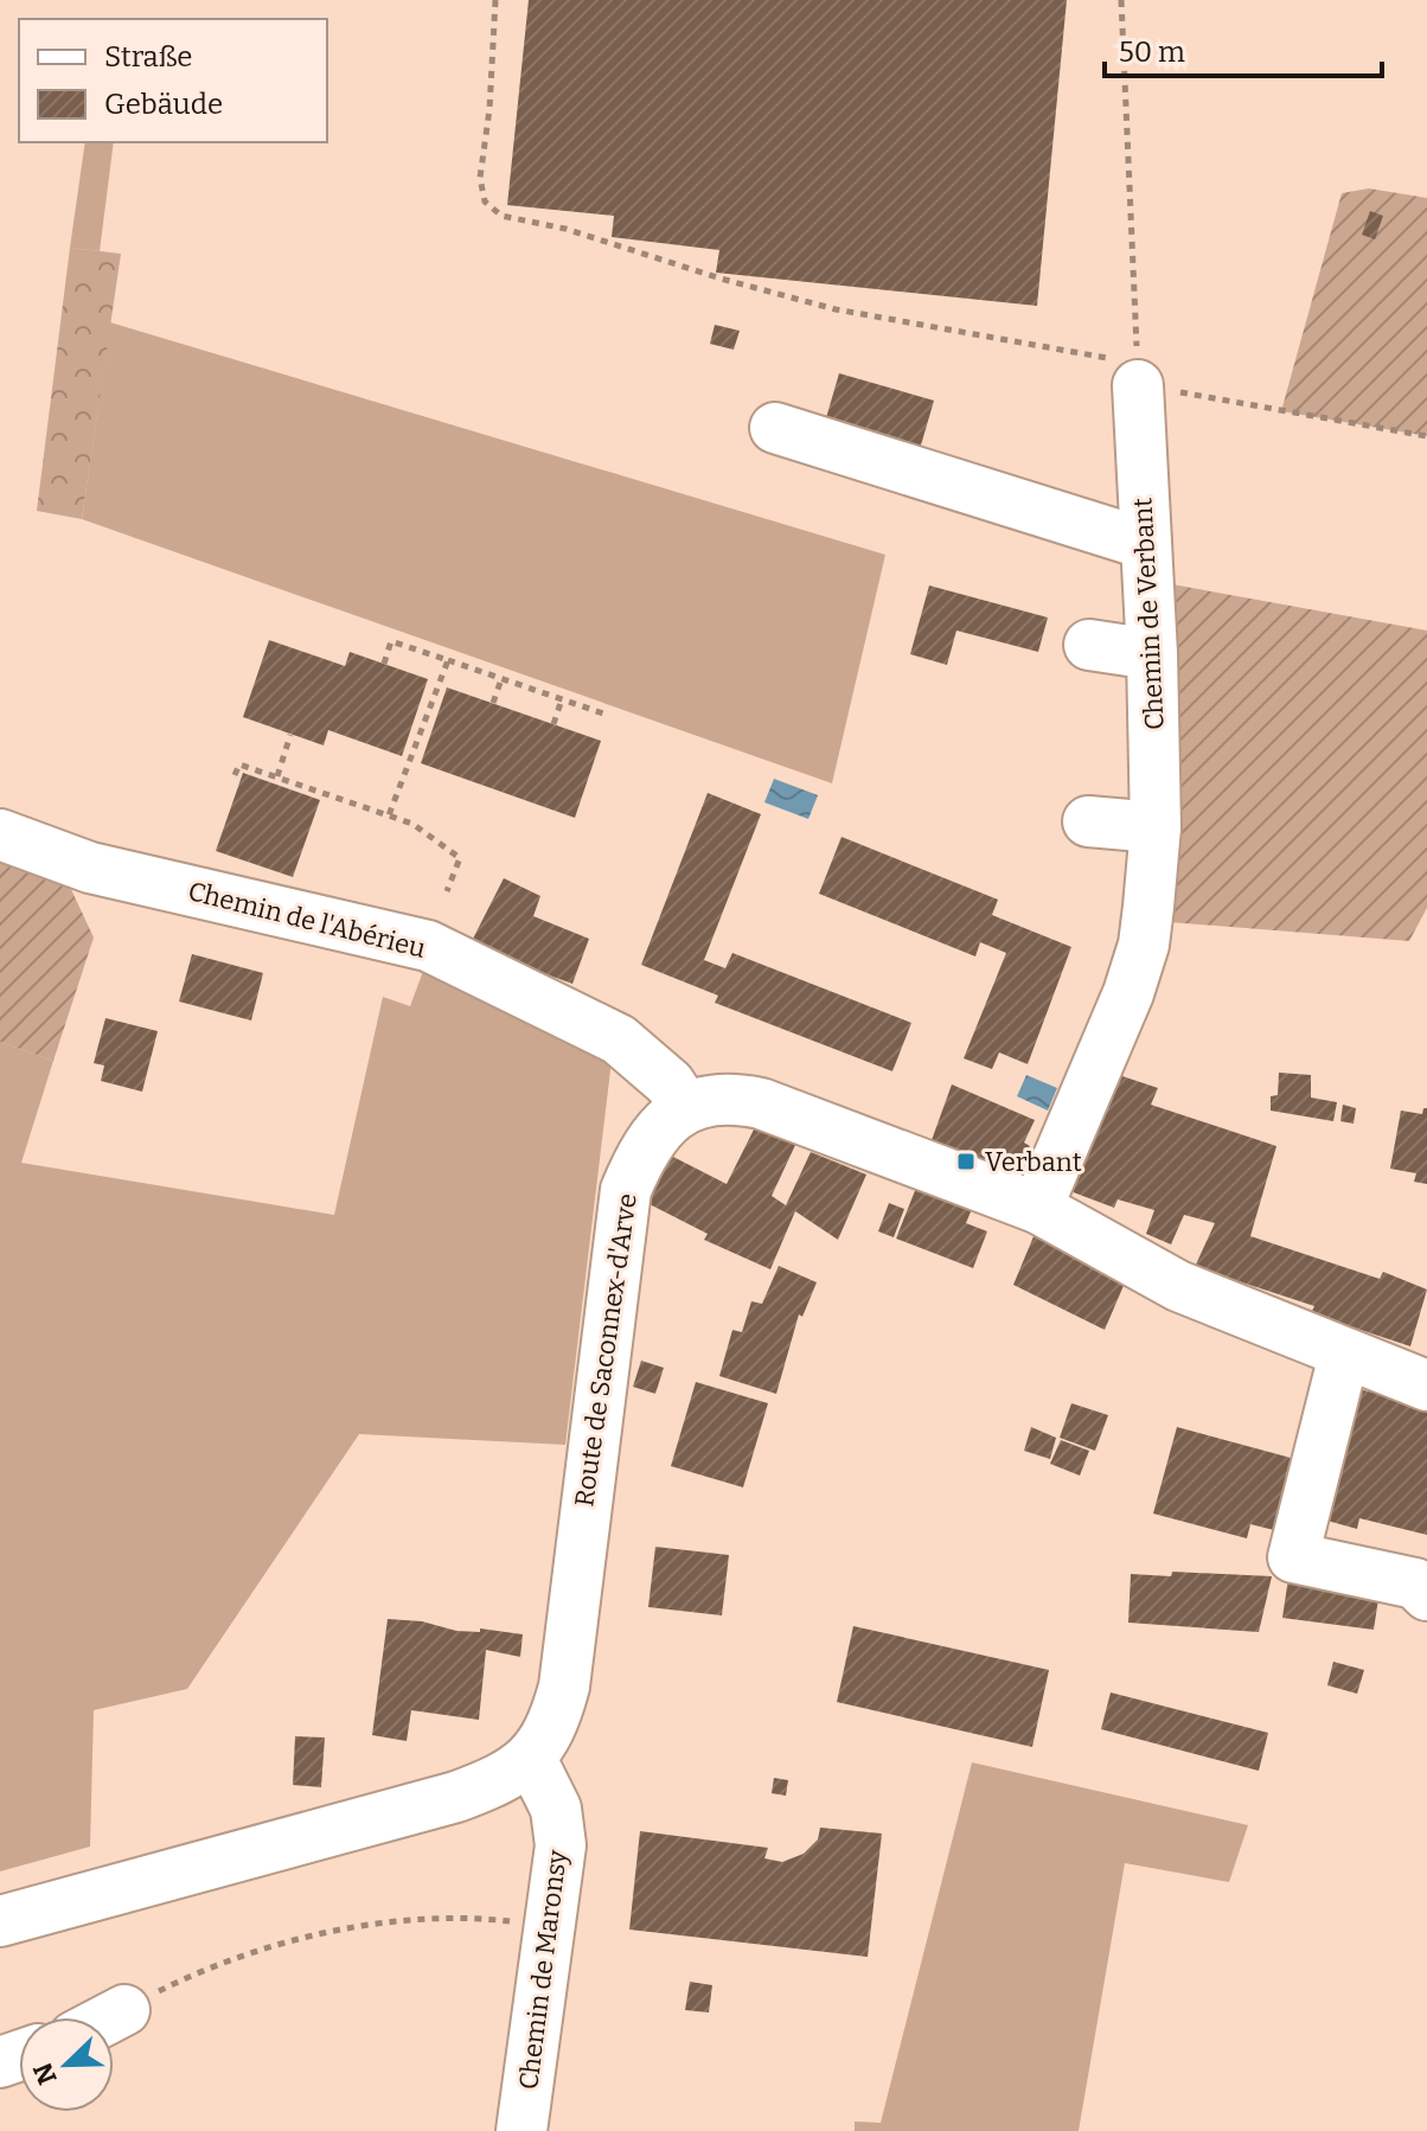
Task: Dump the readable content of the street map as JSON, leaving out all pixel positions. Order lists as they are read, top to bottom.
{
  "streets": {
    "street": [
      "Chemin de Verbant",
      "Chemin de l'Abérieu",
      "Route de Saconnex-d'Arve",
      "Chemin de Maronsy"
    ]
  },
  "crossings": [
    ["Chemin de l'Abérieu", "Route de Saconnex-d'Arve"],
    ["Route de Saconnex-d'Arve", "Chemin de Maronsy"]
  ],
  "places": {
    "transit": ["Verbant"]
  },
  "legend": ["Straße", "Gebäude"],
  "scale_bar": "50 m",
  "north": "bottom left"
}
